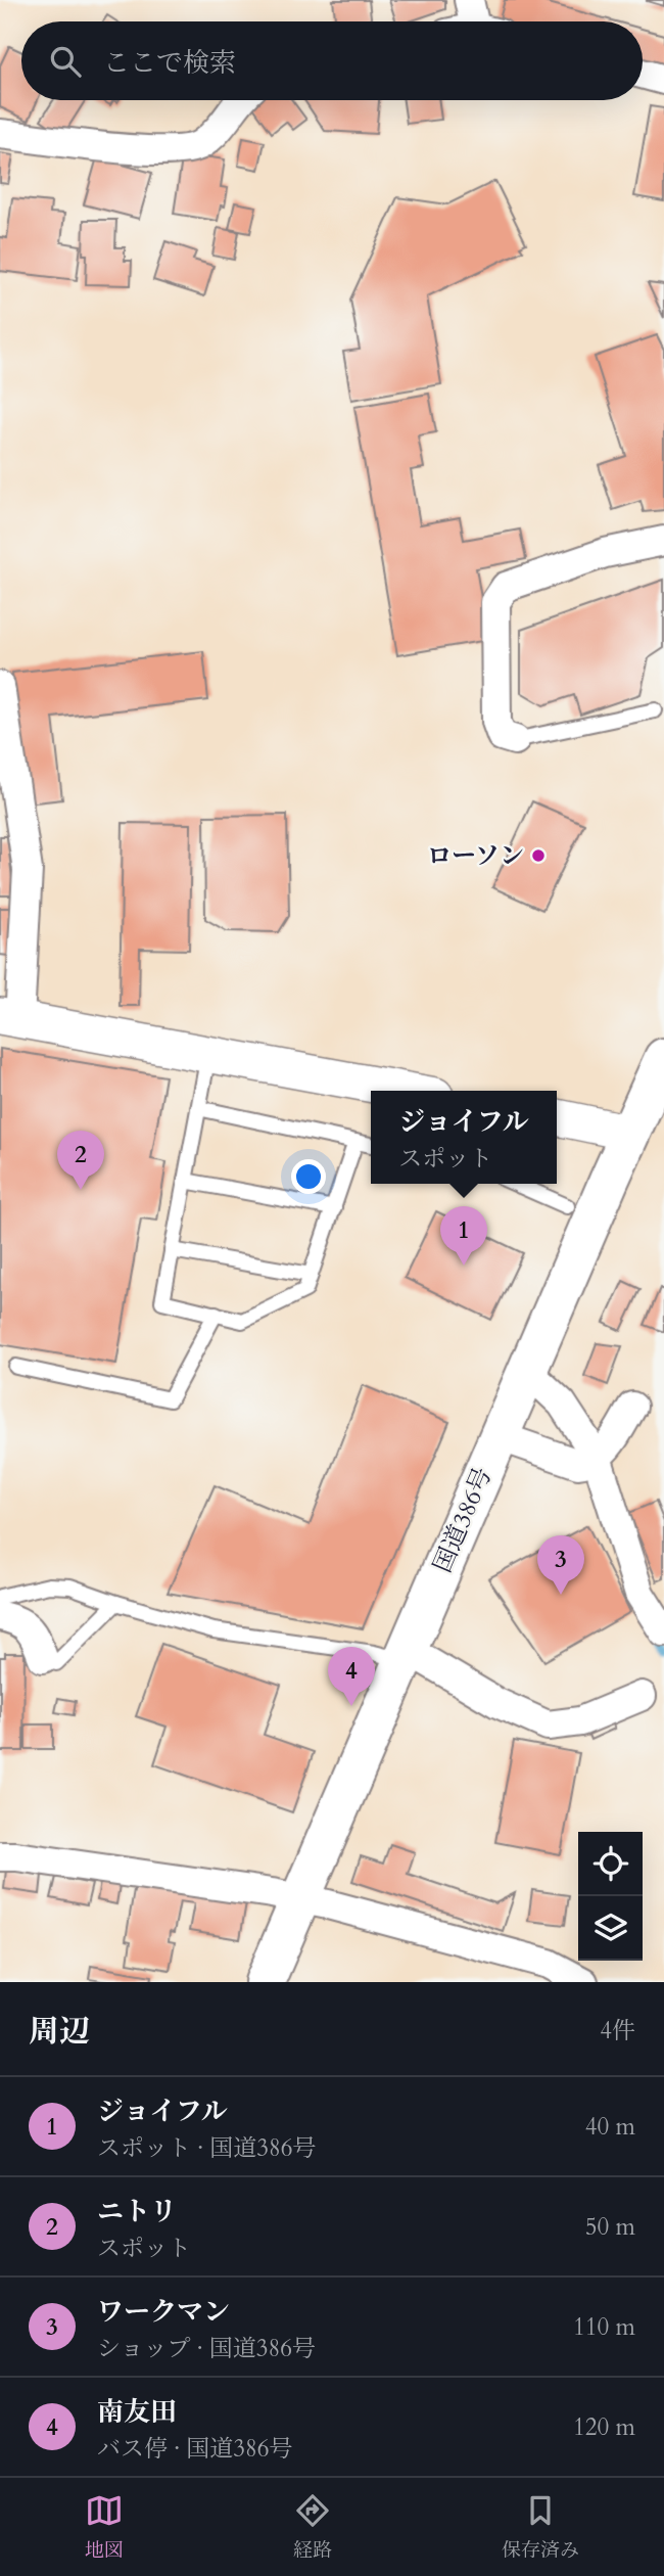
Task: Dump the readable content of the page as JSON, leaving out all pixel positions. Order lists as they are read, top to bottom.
{
  "streets": {
    "highway": ["国道386号"]
  },
  "places": ["ローソン"],
  "page": {
    "search": "ここで検索",
    "popup": ["ジョイフル", "スポット"],
    "pins": [
      "2",
      "1",
      "3",
      "4"
    ],
    "heading": ["周辺", "4件"],
    "list": [
      {
        "mark": "1",
        "name": "ジョイフル",
        "note": "スポット · 国道386号",
        "value": "40 m"
      },
      {
        "mark": "2",
        "name": "ニトリ",
        "note": "スポット",
        "value": "50 m"
      },
      {
        "mark": "3",
        "name": "ワークマン",
        "note": "ショップ · 国道386号",
        "value": "110 m"
      },
      {
        "mark": "4",
        "name": "南友田",
        "note": "バス停 · 国道386号",
        "value": "120 m"
      }
    ],
    "nav": ["地図", "経路", "保存済み"]
  }
}
